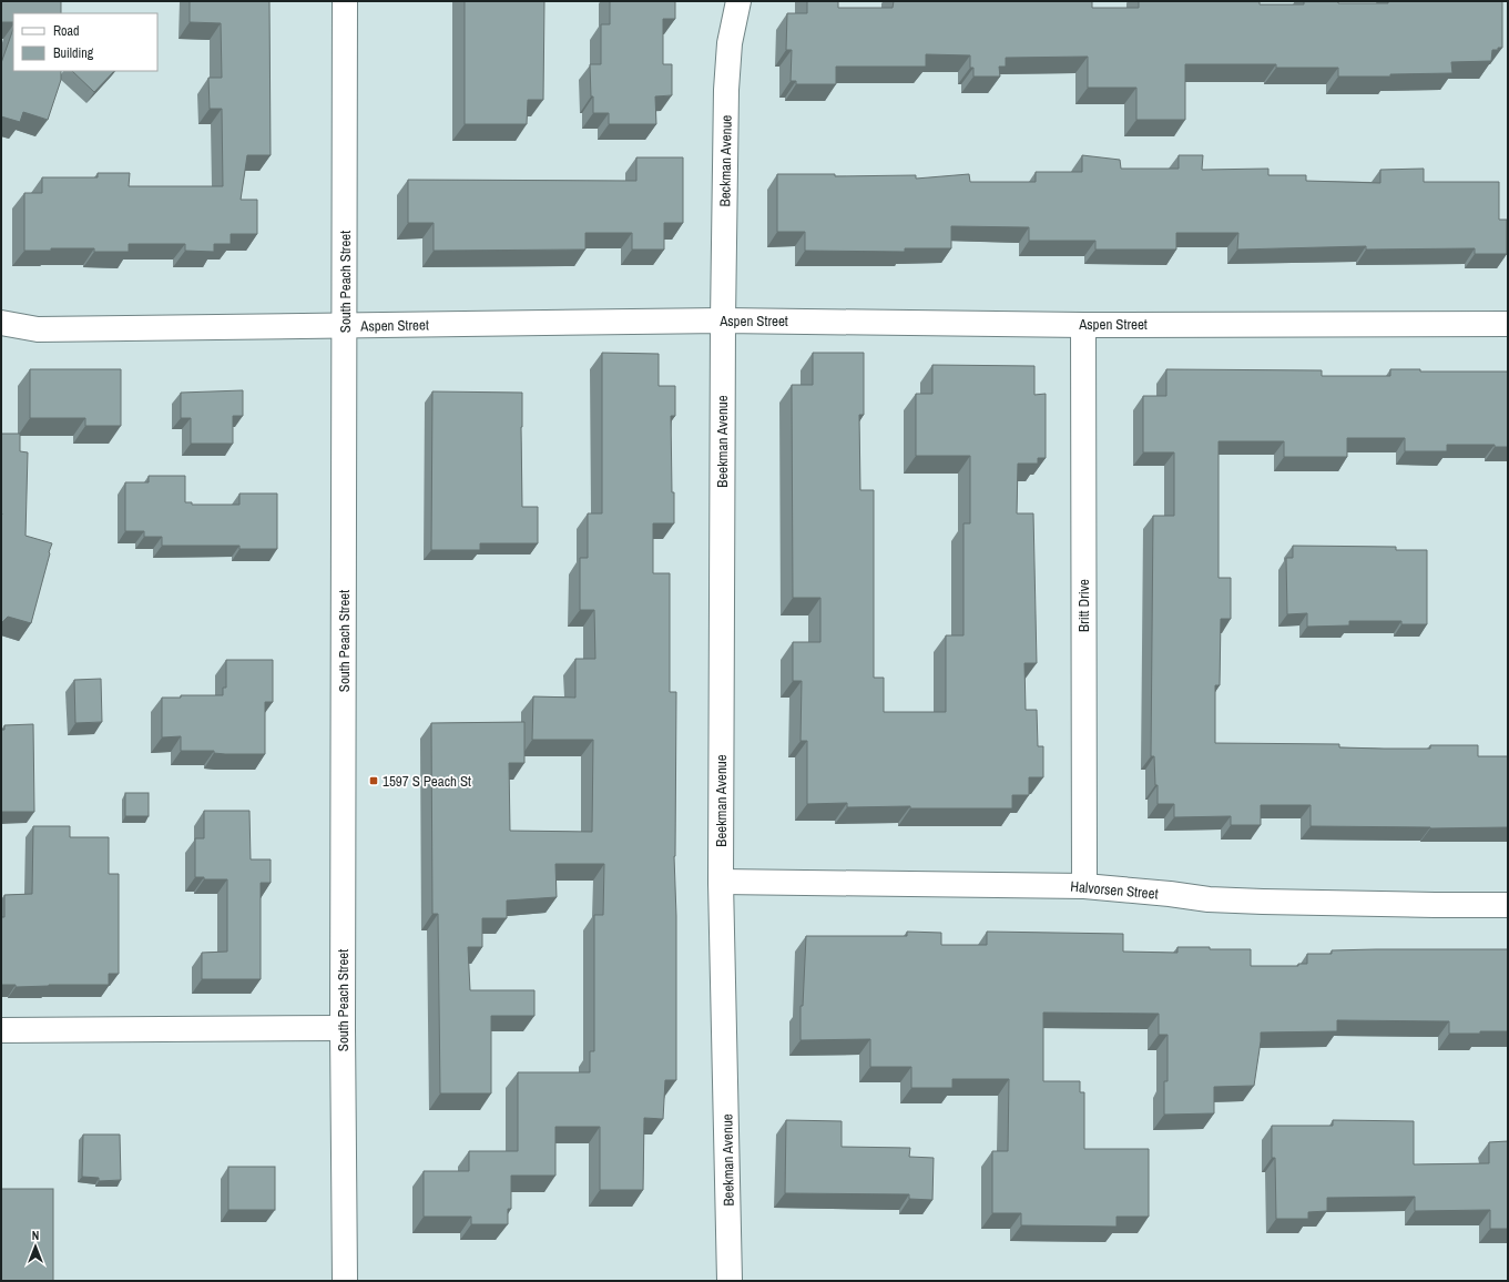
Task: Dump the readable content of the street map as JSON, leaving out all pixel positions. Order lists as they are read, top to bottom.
{
  "streets": {
    "street": [
      "Beckman Avenue",
      "South Peach Street",
      "Aspen Street",
      "Beekman Avenue",
      "Britt Drive",
      "Halvorsen Street"
    ]
  },
  "crossings": [
    ["Beckman Avenue", "Aspen Street"],
    ["Beckman Avenue", "Beekman Avenue"],
    ["South Peach Street", "Aspen Street"],
    ["Aspen Street", "Beekman Avenue"],
    ["Aspen Street", "Britt Drive"],
    ["Beekman Avenue", "Halvorsen Street"],
    ["Britt Drive", "Halvorsen Street"]
  ],
  "places": {
    "transit": ["1597 S Peach St"]
  },
  "legend": ["Road", "Building"],
  "north": "top"
}
